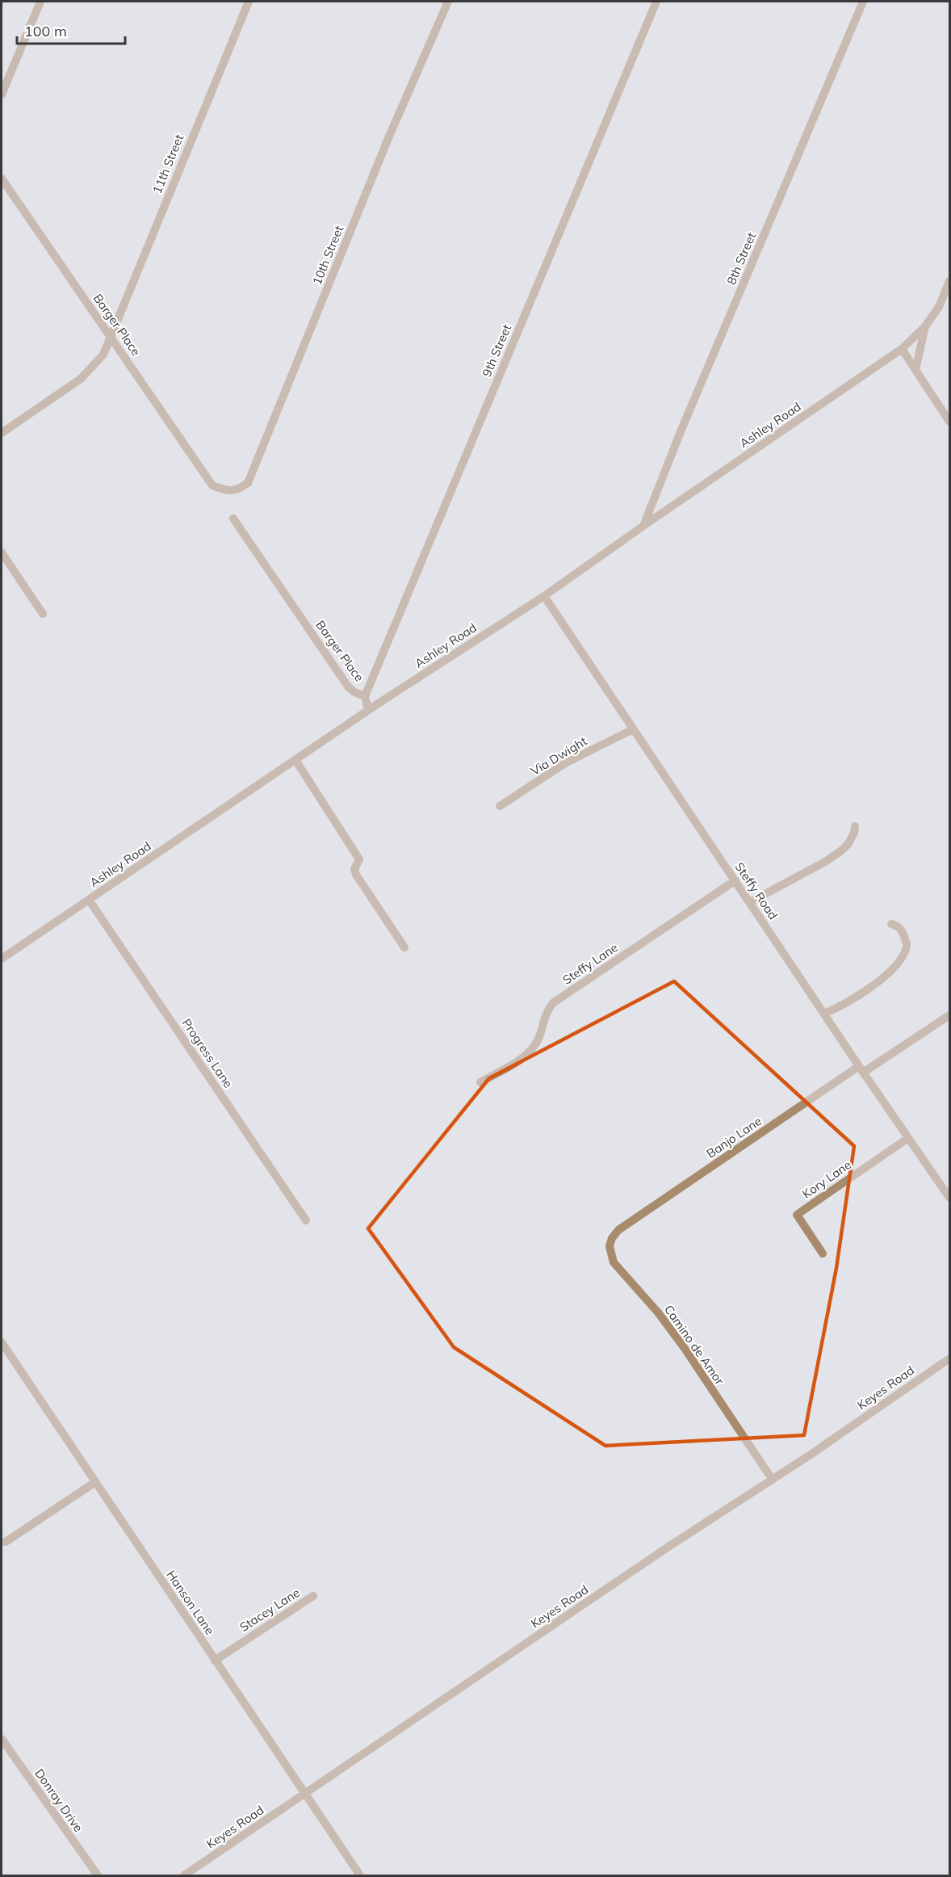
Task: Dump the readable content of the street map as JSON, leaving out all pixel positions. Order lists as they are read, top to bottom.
{
  "streets": {
    "street": [
      "11th Street",
      "10th Street",
      "8th Street",
      "Barger Place",
      "9th Street",
      "Ashley Road",
      "Via Dwight",
      "Steffy Road",
      "Steffy Lane",
      "Progress Lane",
      "Banjo Lane",
      "Kory Lane",
      "Camino de Amor",
      "Keyes Road",
      "Hanson Lane",
      "Stacey Lane",
      "Donray Drive"
    ]
  },
  "crossings": [
    ["11th Street", "Barger Place"],
    ["10th Street", "Barger Place"],
    ["8th Street", "Ashley Road"],
    ["Barger Place", "9th Street"],
    ["Ashley Road", "Steffy Road"],
    ["Ashley Road", "Progress Lane"],
    ["Via Dwight", "Steffy Road"],
    ["Steffy Road", "Steffy Lane"],
    ["Steffy Road", "Banjo Lane"],
    ["Steffy Road", "Kory Lane"],
    ["Banjo Lane", "Camino de Amor"],
    ["Camino de Amor", "Keyes Road"],
    ["Keyes Road", "Hanson Lane"],
    ["Hanson Lane", "Stacey Lane"]
  ],
  "scale_bar": "100 m"
}
